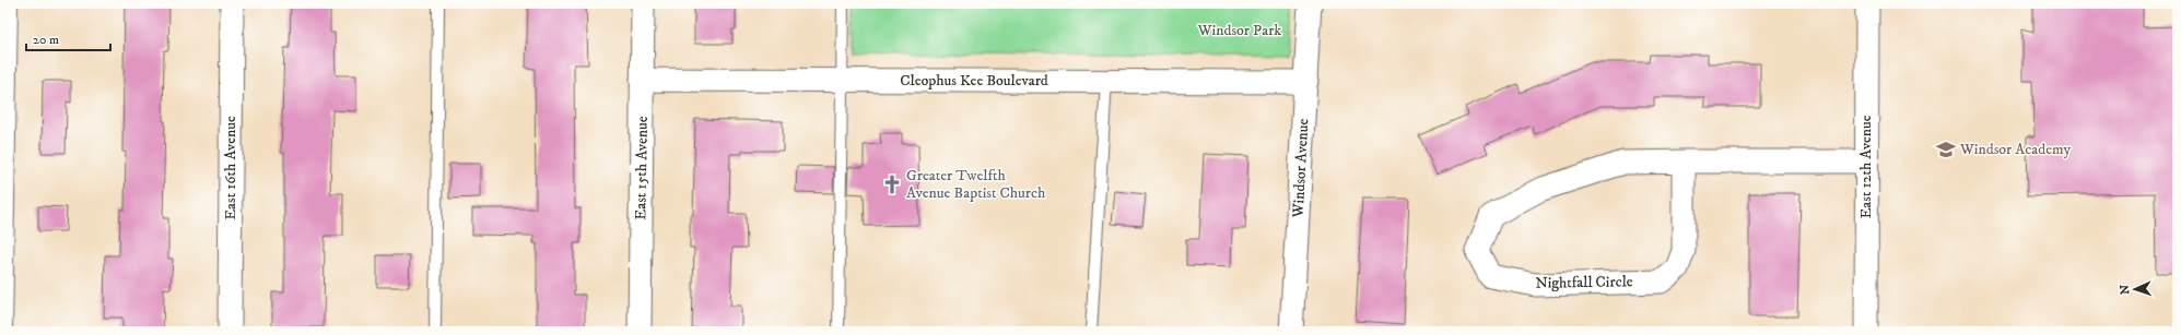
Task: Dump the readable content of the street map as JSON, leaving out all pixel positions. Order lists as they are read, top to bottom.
{
  "streets": {
    "street": [
      "Cleophus Kee Boulevard",
      "East 12th Avenue",
      "East 16th Avenue",
      "East 15th Avenue",
      "Windsor Avenue",
      "Nightfall Circle"
    ]
  },
  "crossings": [
    ["Cleophus Kee Boulevard", "East 15th Avenue"],
    ["Cleophus Kee Boulevard", "Windsor Avenue"],
    ["East 12th Avenue", "Nightfall Circle"]
  ],
  "parks": ["Windsor Park"],
  "places": {
    "school or university": ["Windsor Academy"],
    "church": ["Greater Twelfth Avenue Baptist Church"]
  },
  "scale_bar": "20 m",
  "north": "left"
}
